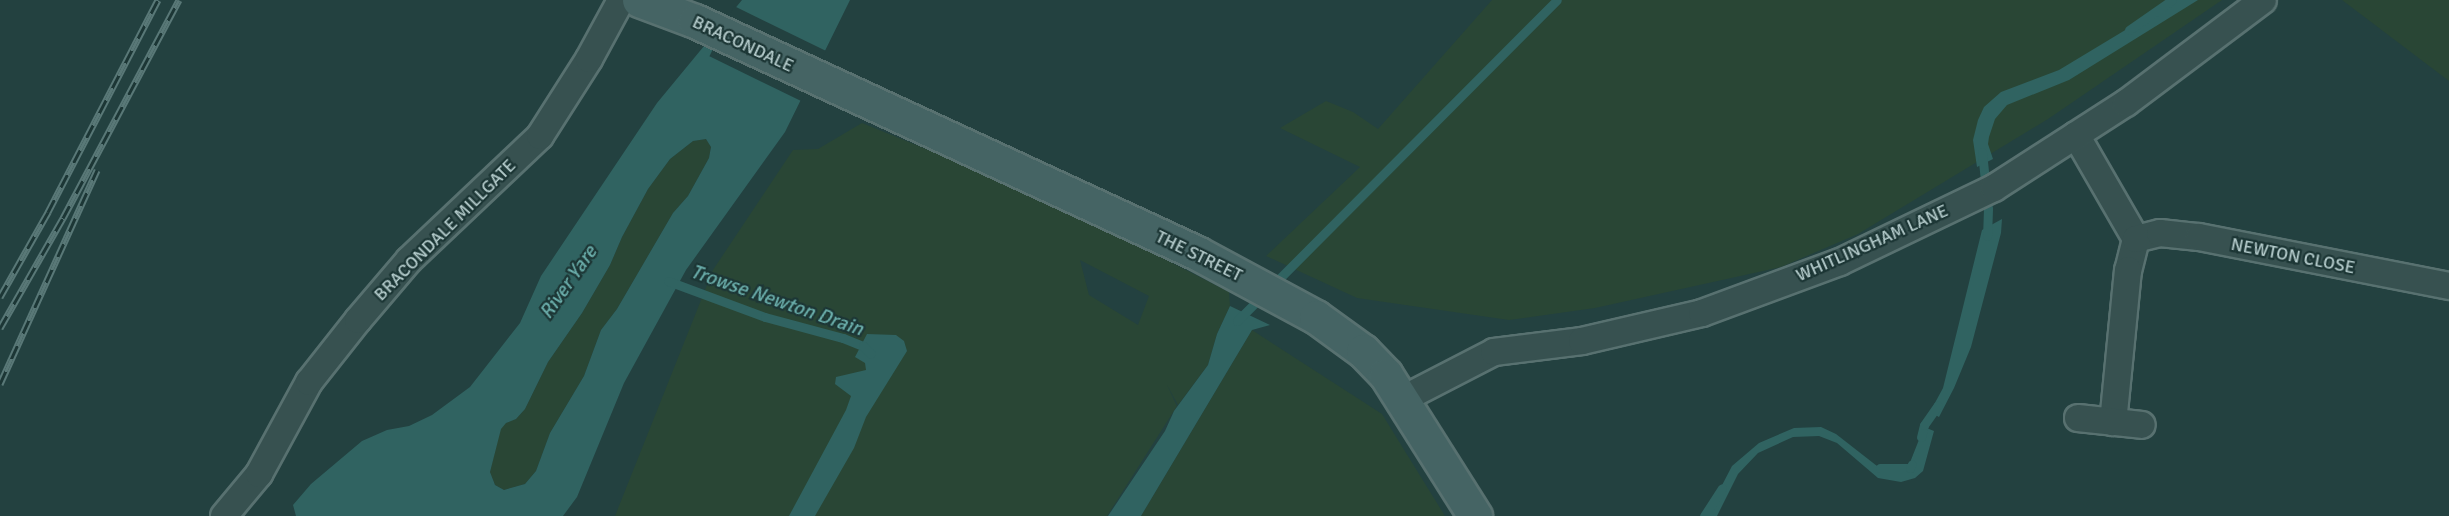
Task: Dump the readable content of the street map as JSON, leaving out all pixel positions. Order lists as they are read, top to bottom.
{
  "streets": {
    "street": [
      "BRACONDALE",
      "BRACONDALE MILLGATE",
      "WHITLINGHAM LANE",
      "THE STREET",
      "NEWTON CLOSE"
    ]
  },
  "crossings": [
    ["BRACONDALE", "THE STREET"],
    ["WHITLINGHAM LANE", "THE STREET"]
  ],
  "water": ["River Yare", "Trowse Newton Drain"]
}
